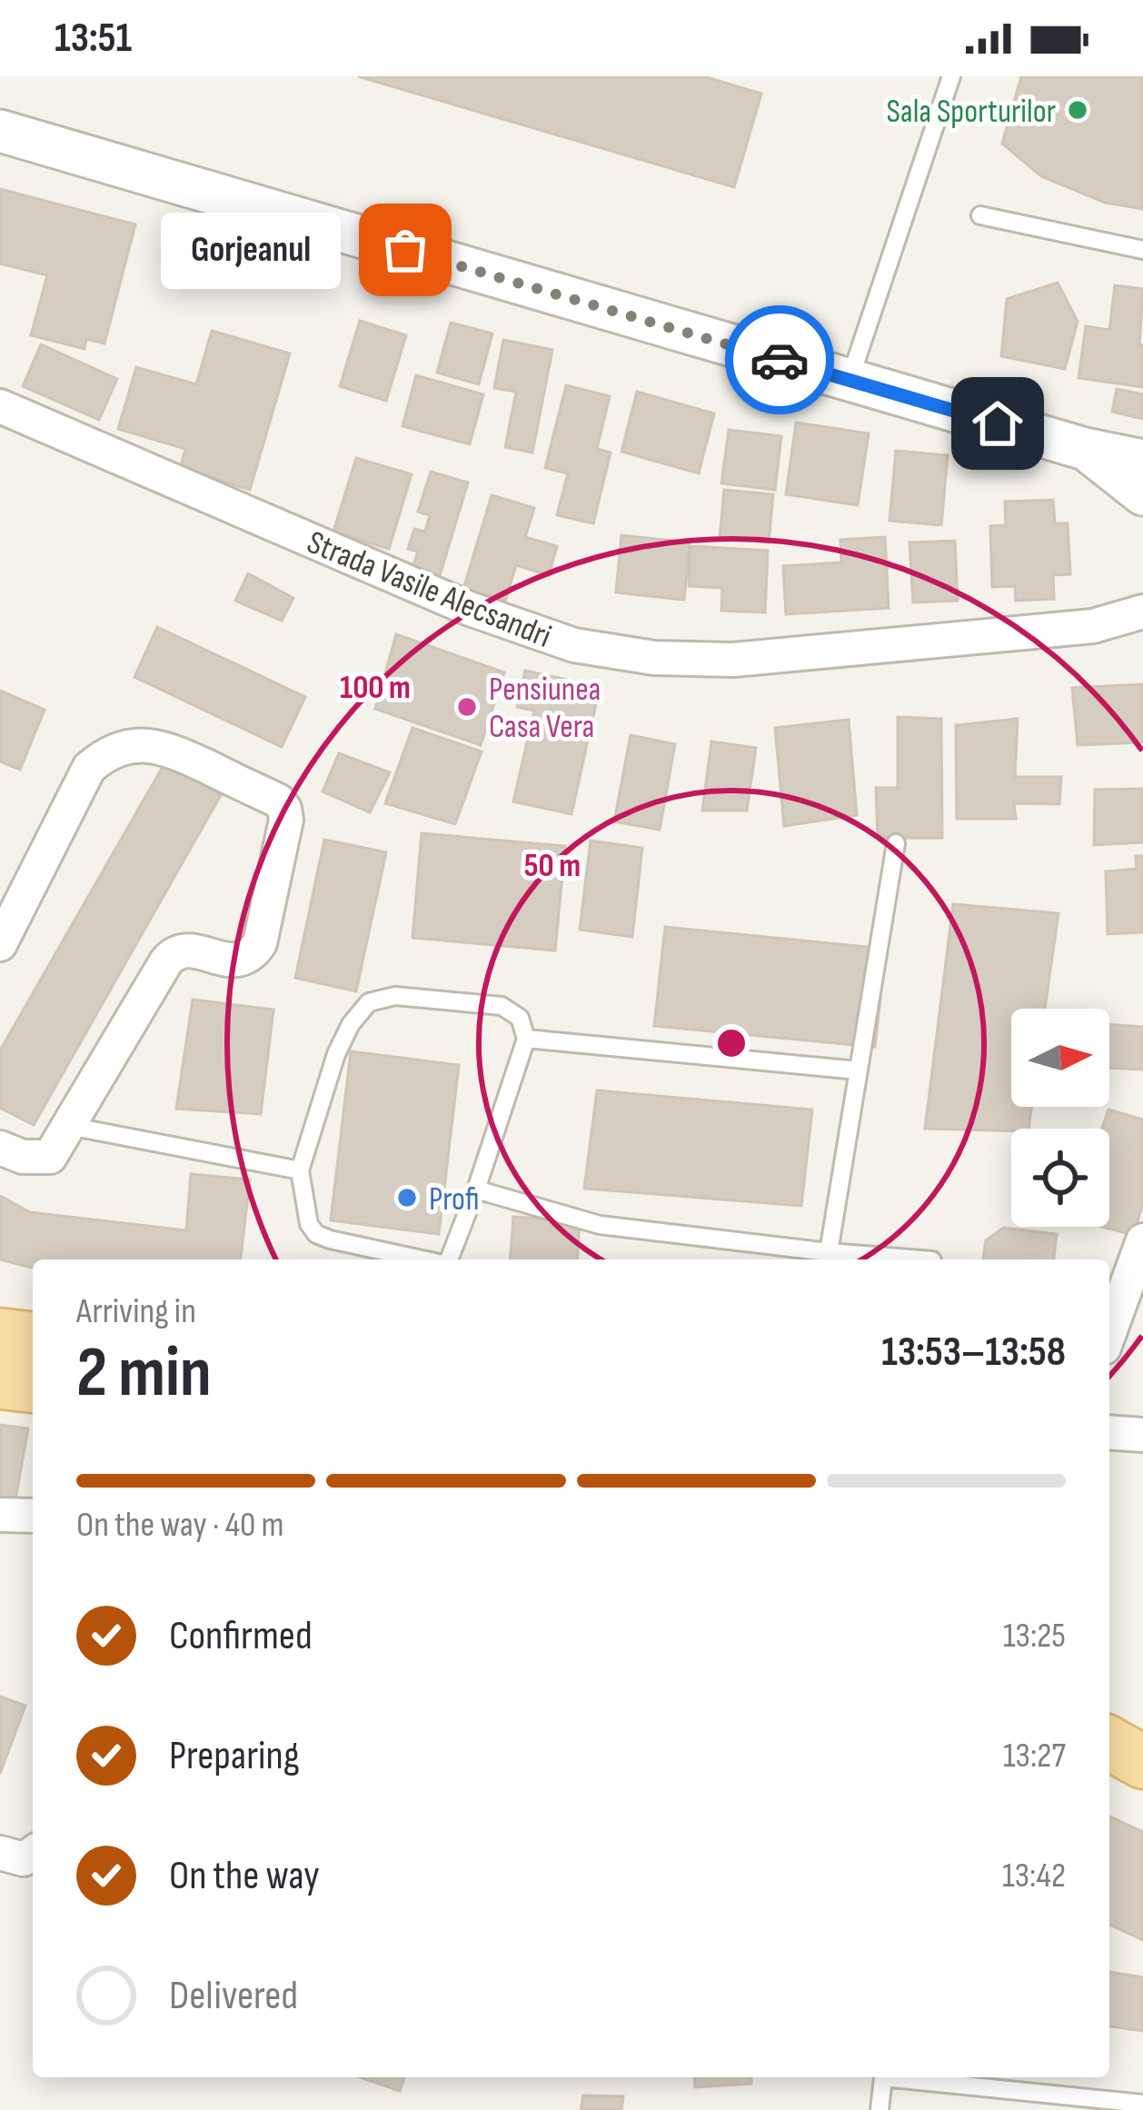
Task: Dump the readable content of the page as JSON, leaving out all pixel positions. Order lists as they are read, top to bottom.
{
  "streets": {
    "street": ["Strada Vasile Alecsandri"]
  },
  "places": [
    "Sala Sporturilor",
    "Gorjeanul",
    "Pensiunea Casa Vera",
    "Profi"
  ],
  "north": "right",
  "page": {
    "status": "13:51",
    "bubble": "Gorjeanul",
    "heading": ["2 min", "Arriving in", "13:53–13:58"],
    "bar": "On the way · 40 m",
    "list": [
      ["Confirmed", "13:25"],
      ["Preparing", "13:27"],
      ["On the way", "13:42"],
      "Delivered"
    ]
  },
  "rings": ["100 m", "50 m"]
}
